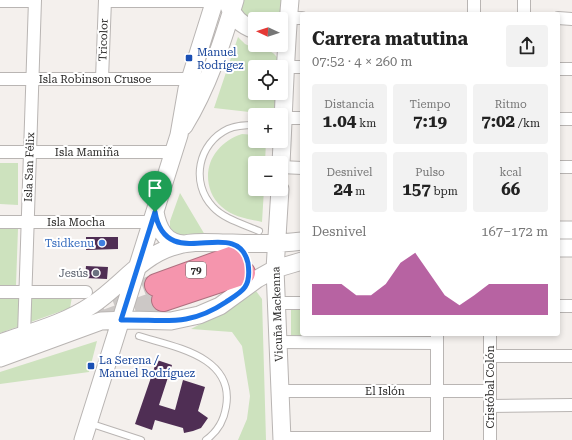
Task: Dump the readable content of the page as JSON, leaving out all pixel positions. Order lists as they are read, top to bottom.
{
  "streets": {
    "highway": ["79"],
    "main road": ["Vicuña Mackenna"],
    "street": [
      "Tricolor",
      "Isla Robinson Crusoe",
      "Isla Mamiña",
      "Isla San Félix",
      "Isla Mocha",
      "Cristóbal Colón",
      "El Islón"
    ]
  },
  "crossings": [
    ["Tricolor", "Isla Robinson Crusoe"],
    ["Isla Robinson Crusoe", "Isla San Félix"],
    ["Isla Mamiña", "Isla San Félix"],
    ["Isla San Félix", "Isla Mocha"],
    ["Vicuña Mackenna", "El Islón"],
    ["Cristóbal Colón", "El Islón"]
  ],
  "places": {
    "transit": ["Manuel Rodrígez", "La Serena / Manuel Rodríguez"],
    "other": ["Tsidkenu", "Jesús"]
  },
  "north": "left",
  "page": {
    "map_buttons": ["+", "−"],
    "heading": ["Carrera matutina", "07:52 · 4 × 260 m"],
    "stats": [
      ["Distancia", "1.04 km"],
      ["Tiempo", "7:19"],
      ["Ritmo", "7:02 /km"],
      ["Desnivel", "24 m"],
      ["Pulso", "157 bpm"],
      ["kcal", "66"]
    ],
    "chart": ["Desnivel", "167–172 m"]
  }
}
